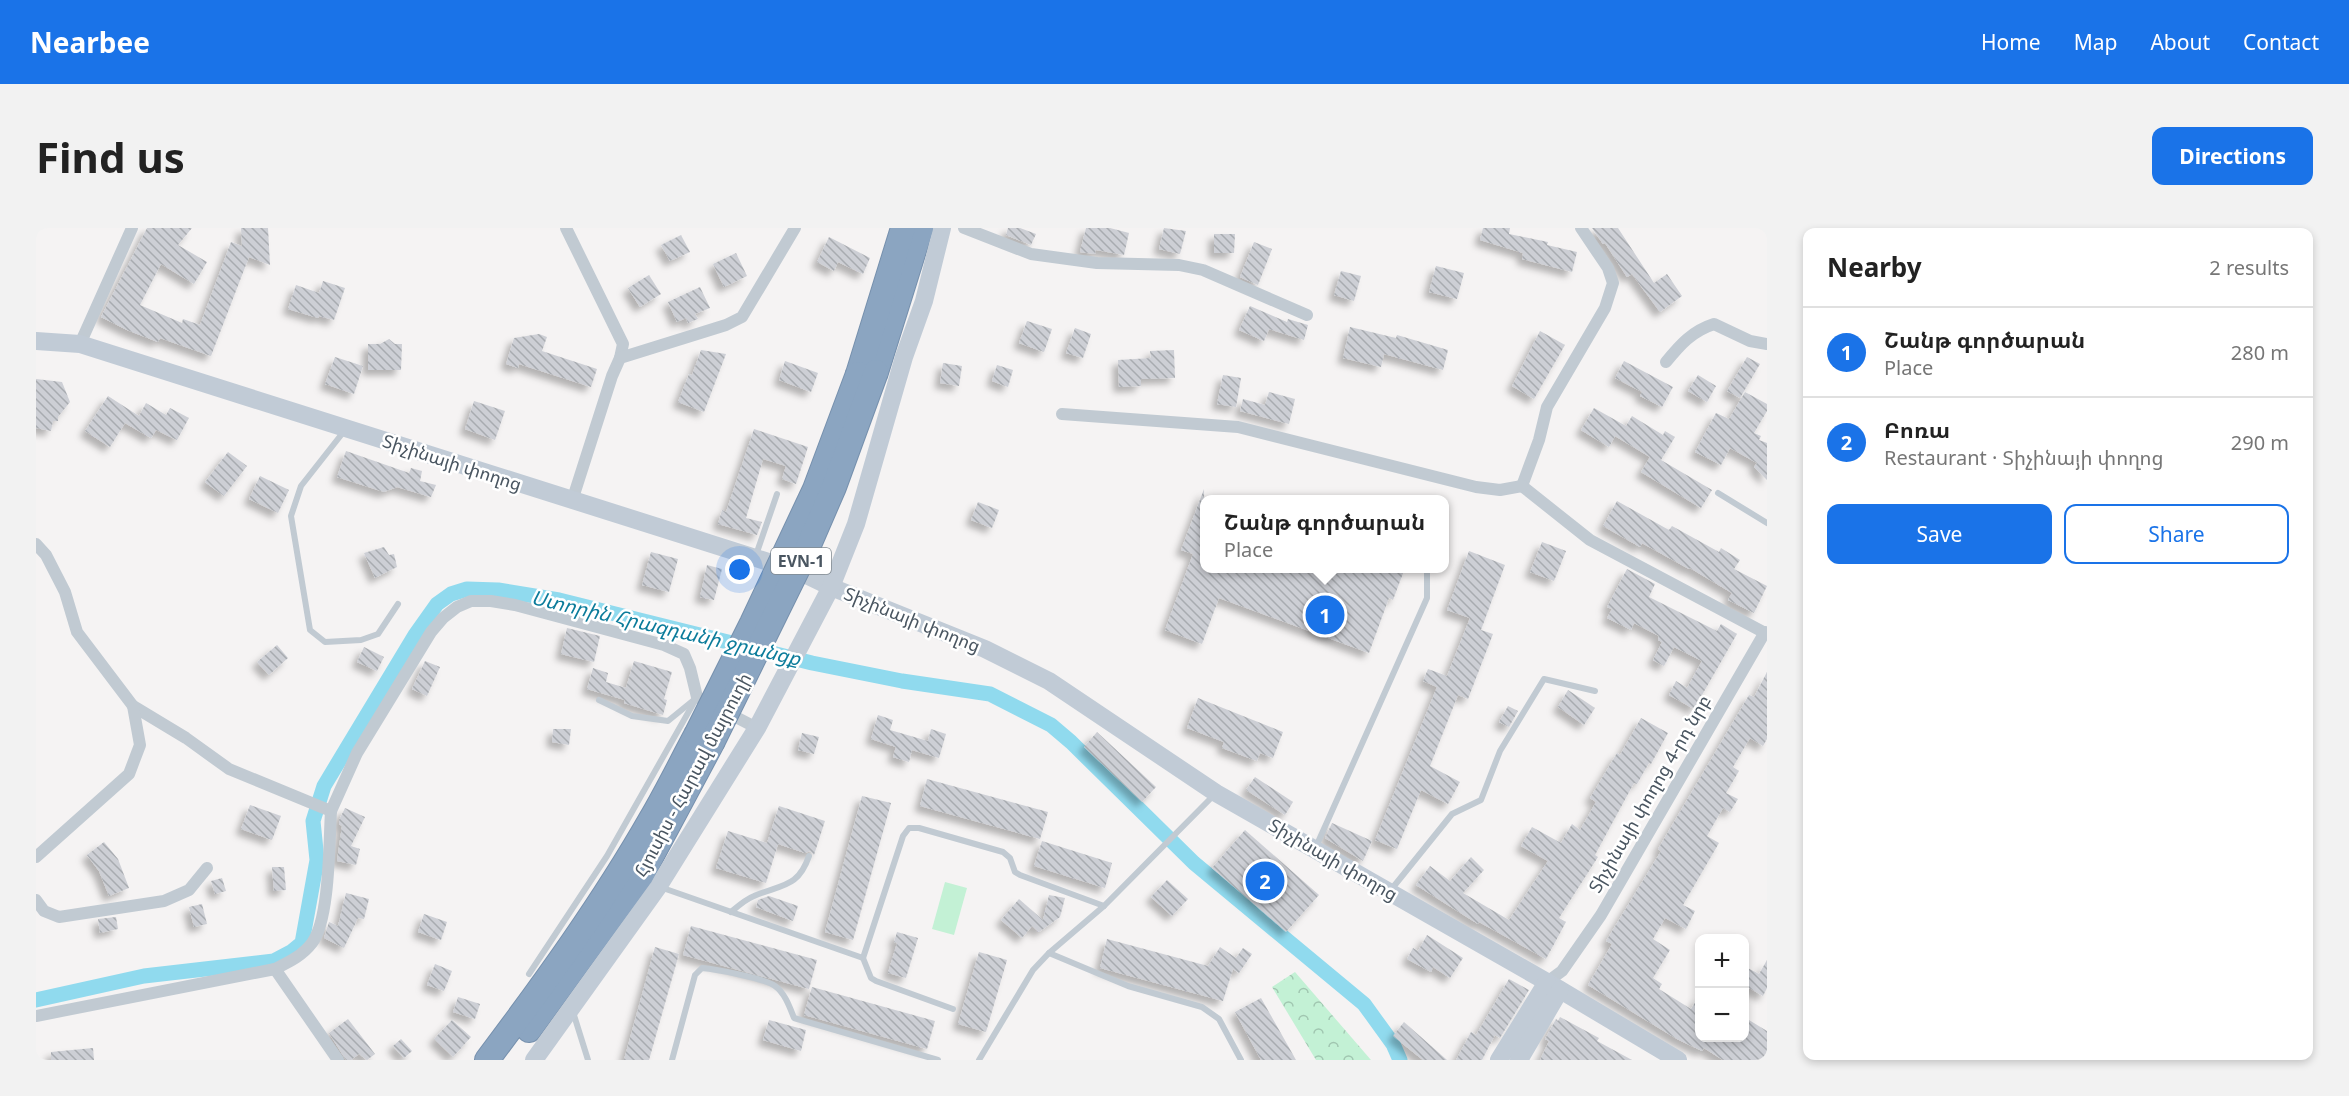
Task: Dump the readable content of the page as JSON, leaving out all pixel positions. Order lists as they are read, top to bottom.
{
  "streets": {
    "highway": ["EVN-1", "Հյուսիս - Հարավ մայրուղի"],
    "main road": ["Տիչինայի փողոց"],
    "street": ["Տիչինայի փողոց 4-րդ նրբ"]
  },
  "crossings": [
    ["Տիչինայի փողոց", "Տիչինայի փողոց 4-րդ նրբ"]
  ],
  "water": ["Ստորին Հրազդանի ջրանցք"],
  "page": {
    "header": "Nearbee",
    "nav": [
      "Home",
      "Map",
      "About",
      "Contact"
    ],
    "buttons": [
      "Directions",
      ["Save", "Share"]
    ],
    "title": "Find us",
    "heading": ["Nearby", "2 results"],
    "list": [
      {
        "mark": "1",
        "name": "Շանթ գործարան",
        "note": "Place",
        "value": "280 m"
      },
      {
        "mark": "2",
        "name": "Բոռա",
        "note": "Restaurant · Տիչինայի փողոց",
        "value": "290 m"
      }
    ],
    "popup": ["Շանթ գործարան", "Place"],
    "pins": ["1", "2"],
    "map_buttons": ["+", "−"]
  }
}
